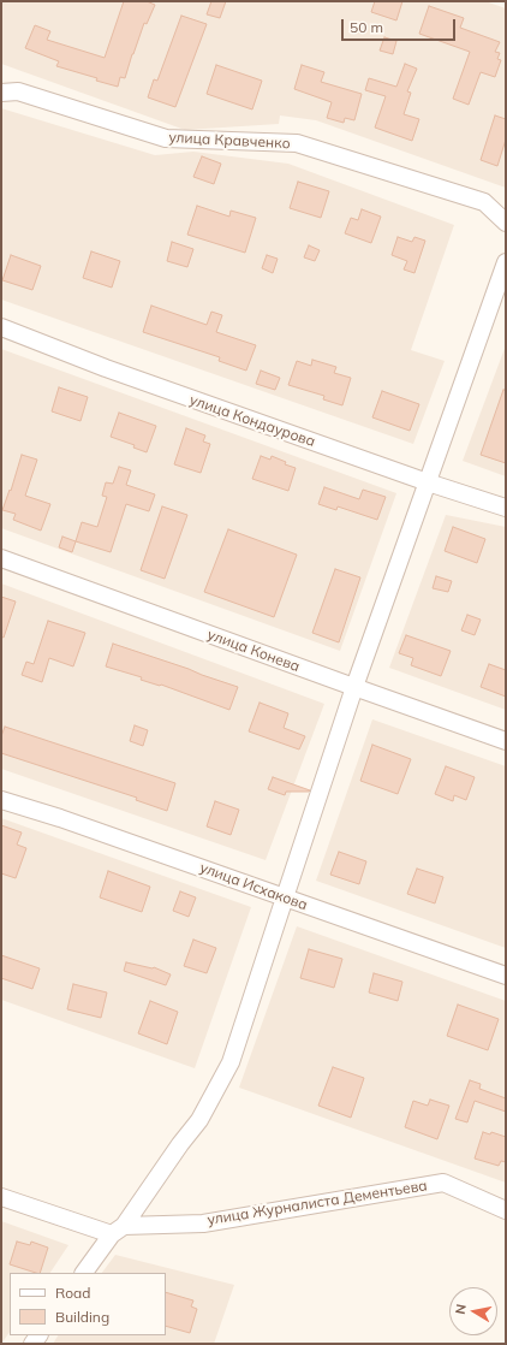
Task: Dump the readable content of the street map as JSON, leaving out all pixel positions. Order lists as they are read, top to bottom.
{
  "streets": {
    "street": [
      "улица Кравченко",
      "улица Кондаурова",
      "улица Конева",
      "улица Исхакова",
      "улица Журналиста Дементьева"
    ]
  },
  "legend": ["Road", "Building"],
  "scale_bar": "50 m",
  "north": "left"
}
